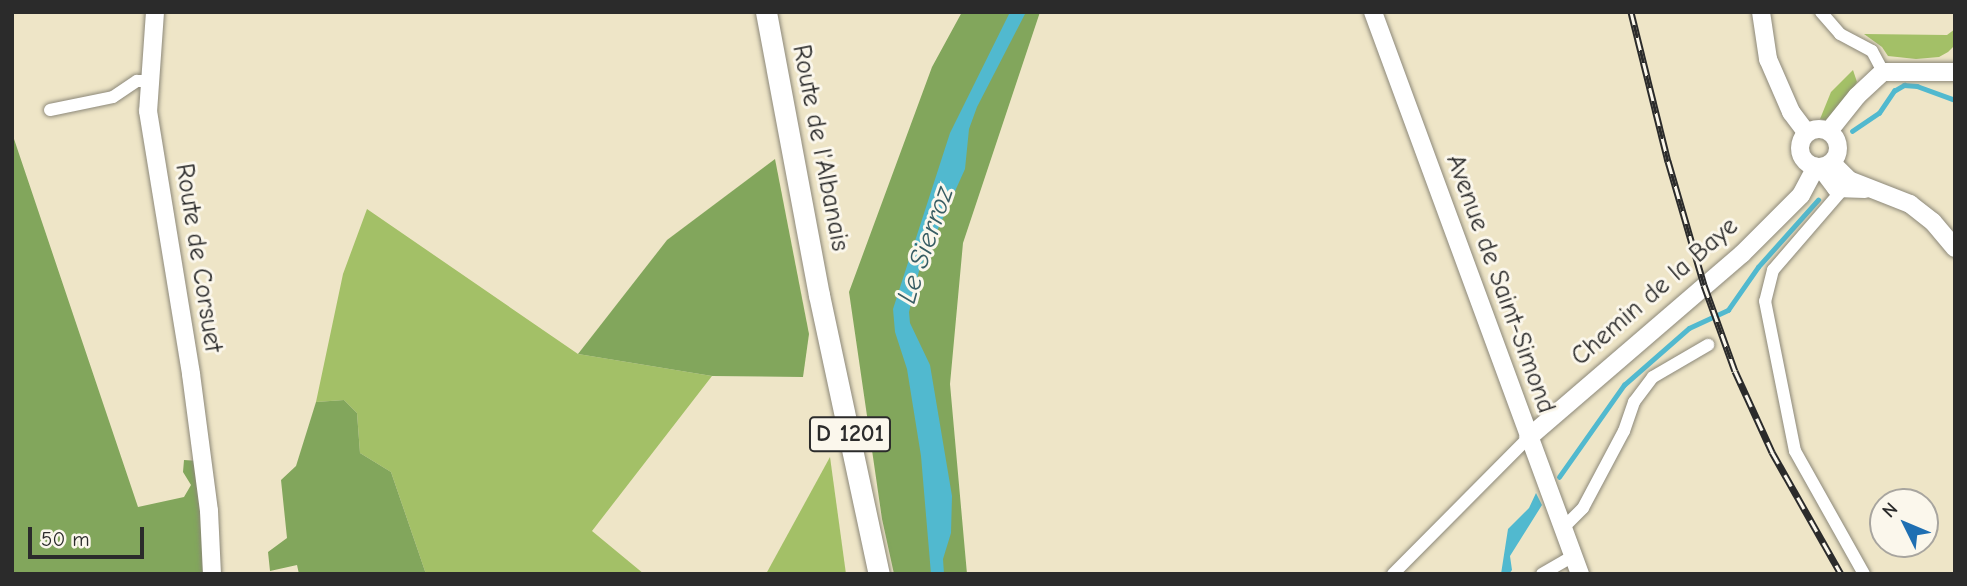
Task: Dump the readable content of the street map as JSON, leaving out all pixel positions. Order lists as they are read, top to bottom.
{
  "streets": {
    "main road": ["Route de l'Albanais", "D 1201"],
    "street": ["Route de Corsuet", "Avenue de Saint-Simond", "Chemin de la Baye"]
  },
  "crossings": [
    ["Route de l'Albanais", "D 1201"],
    ["Avenue de Saint-Simond", "Chemin de la Baye"]
  ],
  "water": ["Le Sierroz"],
  "scale_bar": "50 m",
  "north": "top left"
}
